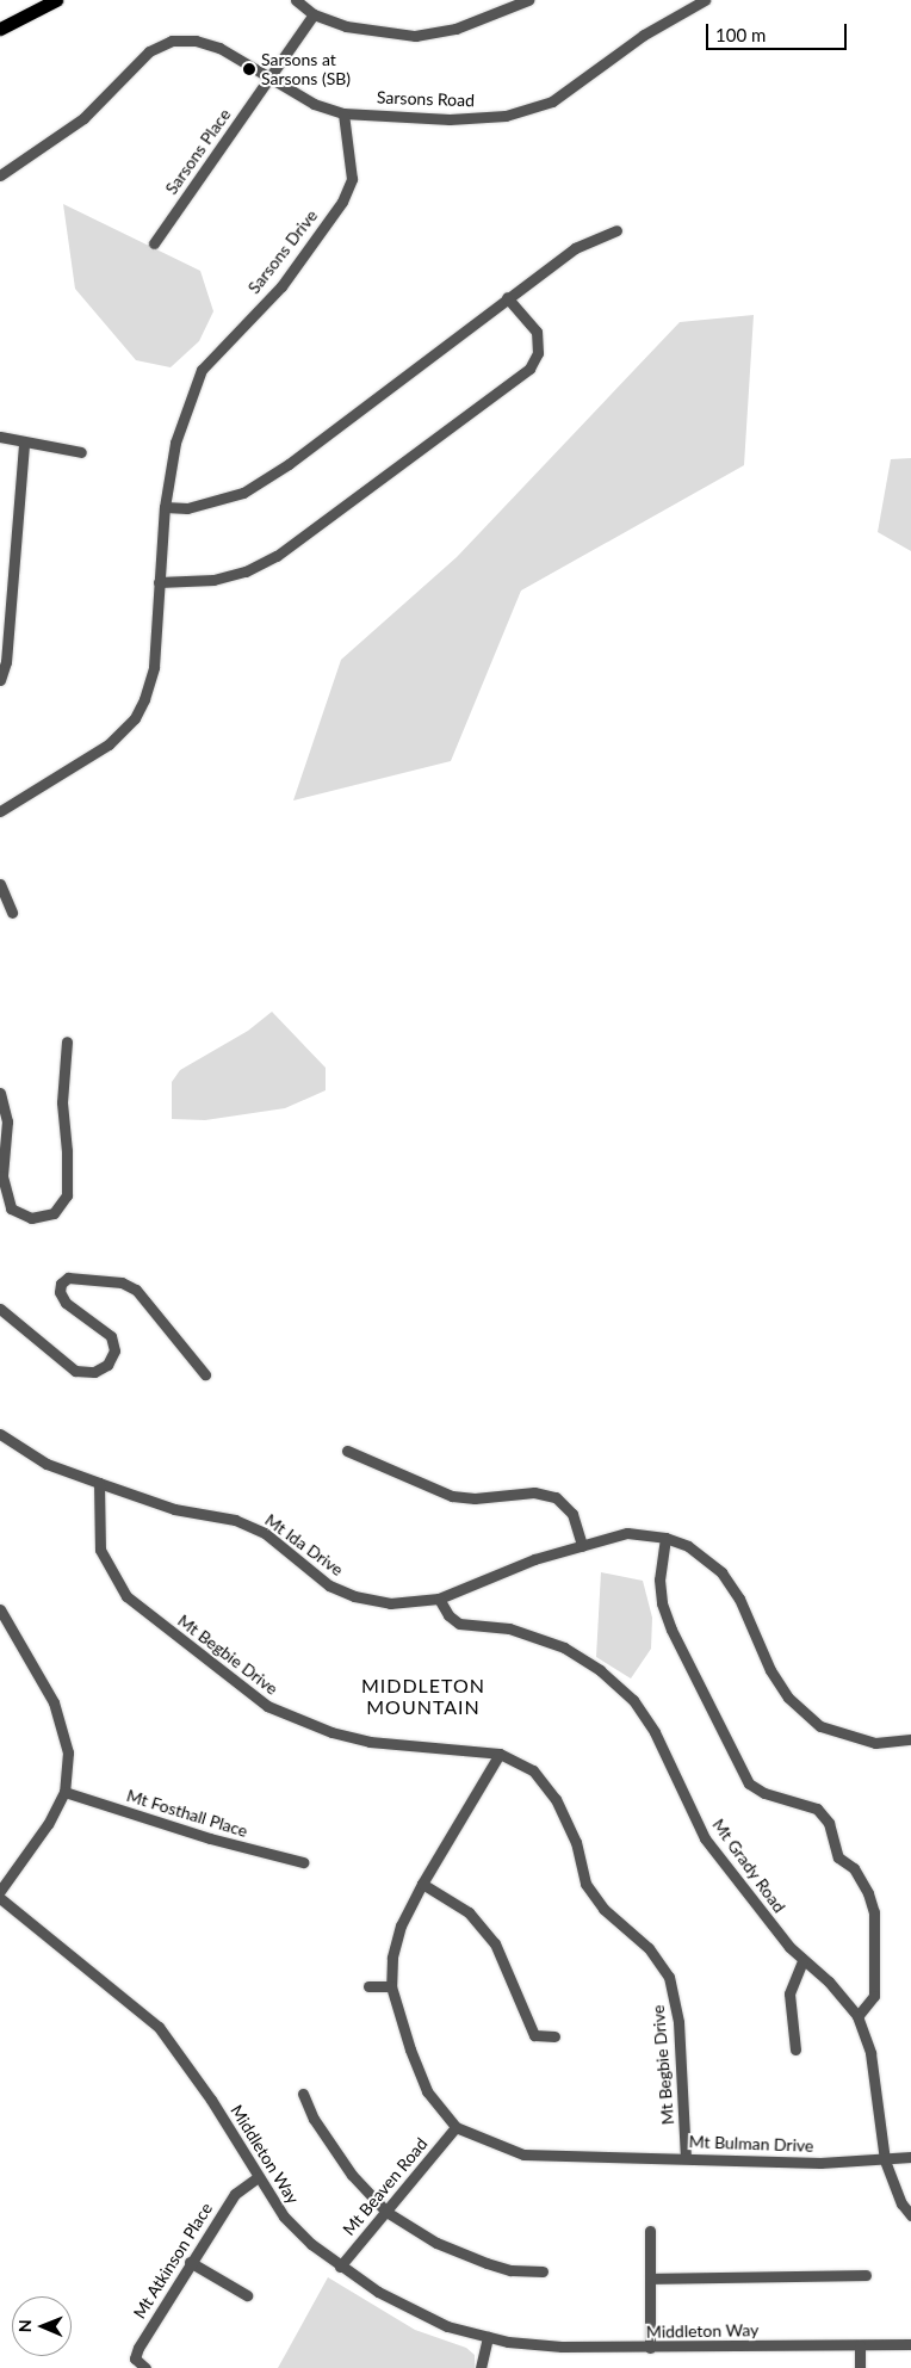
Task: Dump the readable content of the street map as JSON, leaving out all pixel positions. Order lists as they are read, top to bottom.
{
  "streets": {
    "street": [
      "Sarsons Road",
      "Sarsons Place",
      "Sarsons Drive",
      "Mt Ida Drive",
      "Mt Begbie Drive",
      "Mt Fosthall Place",
      "Mt Grady Road",
      "Mt Bulman Drive",
      "Middleton Way",
      "Mt Beaven Road",
      "Mt Atkinson Place"
    ]
  },
  "crossings": [
    ["Sarsons Road", "Sarsons Place"],
    ["Sarsons Road", "Sarsons Drive"],
    ["Mt Ida Drive", "Mt Begbie Drive"],
    ["Mt Ida Drive", "Mt Grady Road"],
    ["Mt Begbie Drive", "Mt Bulman Drive"],
    ["Mt Grady Road", "Mt Bulman Drive"],
    ["Mt Bulman Drive", "Mt Beaven Road"],
    ["Middleton Way", "Mt Beaven Road"],
    ["Middleton Way", "Mt Atkinson Place"]
  ],
  "districts": ["MIDDLETON MOUNTAIN"],
  "places": ["Sarsons at Sarsons (SB)"],
  "scale_bar": "100 m",
  "north": "left"
}
